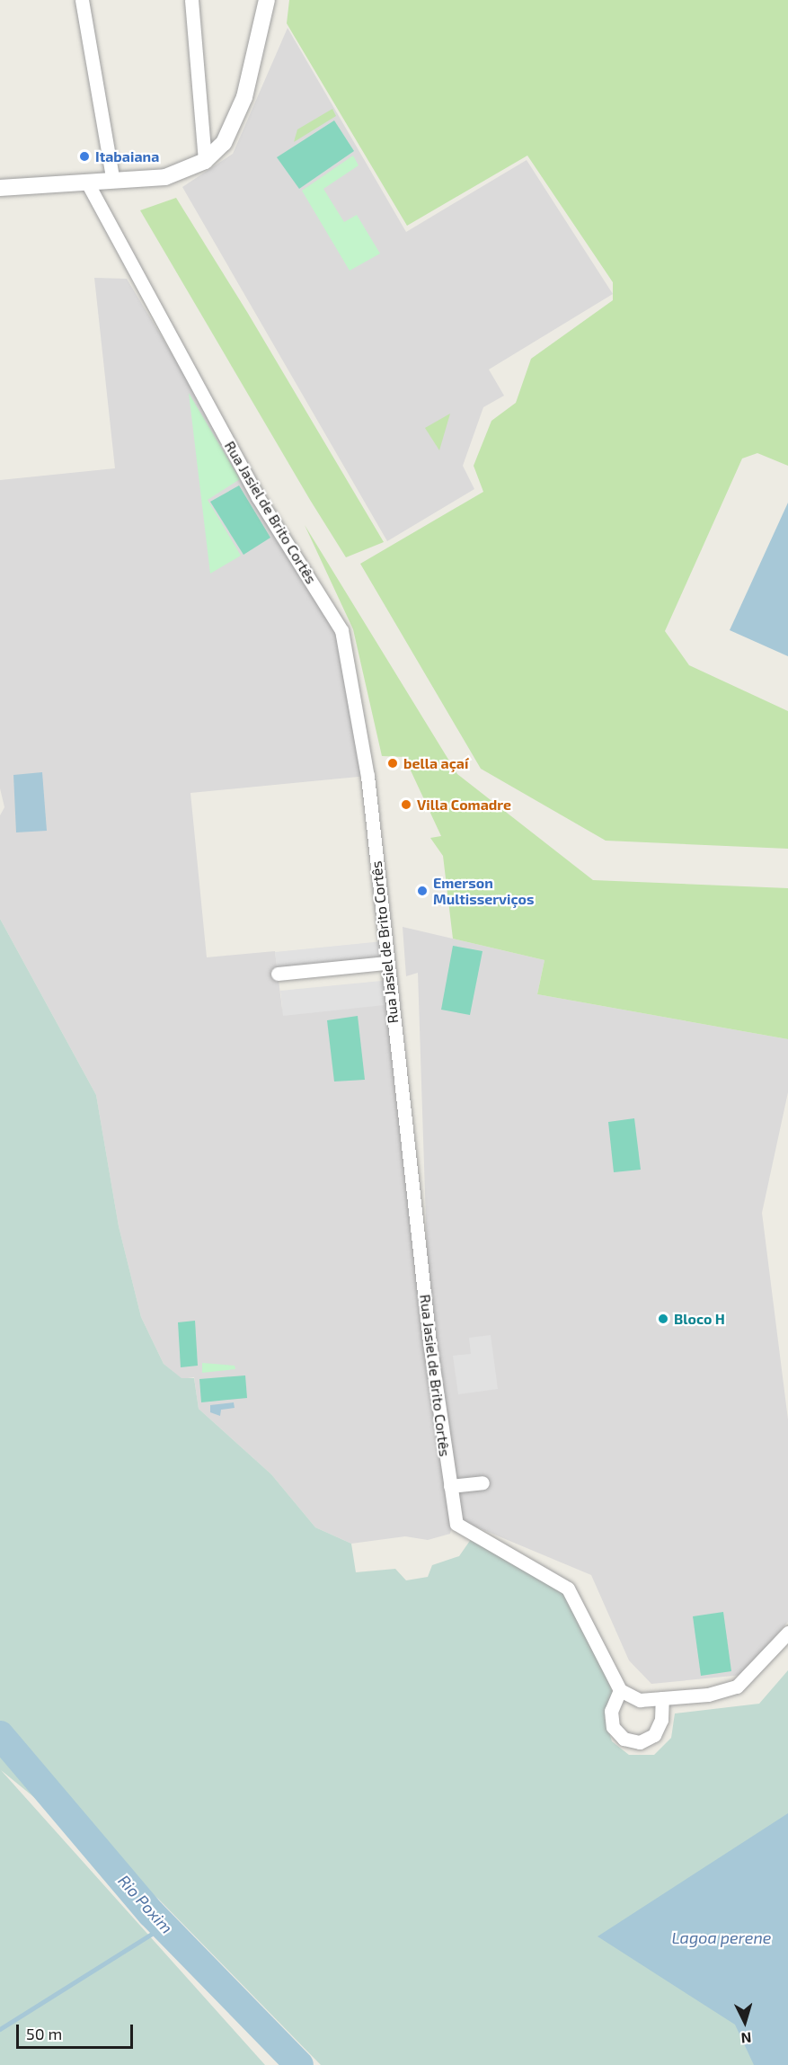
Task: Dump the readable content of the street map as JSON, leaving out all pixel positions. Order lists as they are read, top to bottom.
{
  "streets": {
    "street": ["Rua Jasiel de Brito Cortês"]
  },
  "water": ["Rio Poxim", "Lagoa perene"],
  "places": [
    "Itabaiana",
    "bella açaí",
    "Villa Comadre",
    "Emerson Multisserviços",
    "Bloco H"
  ],
  "scale_bar": "50 m",
  "north": "bottom"
}
